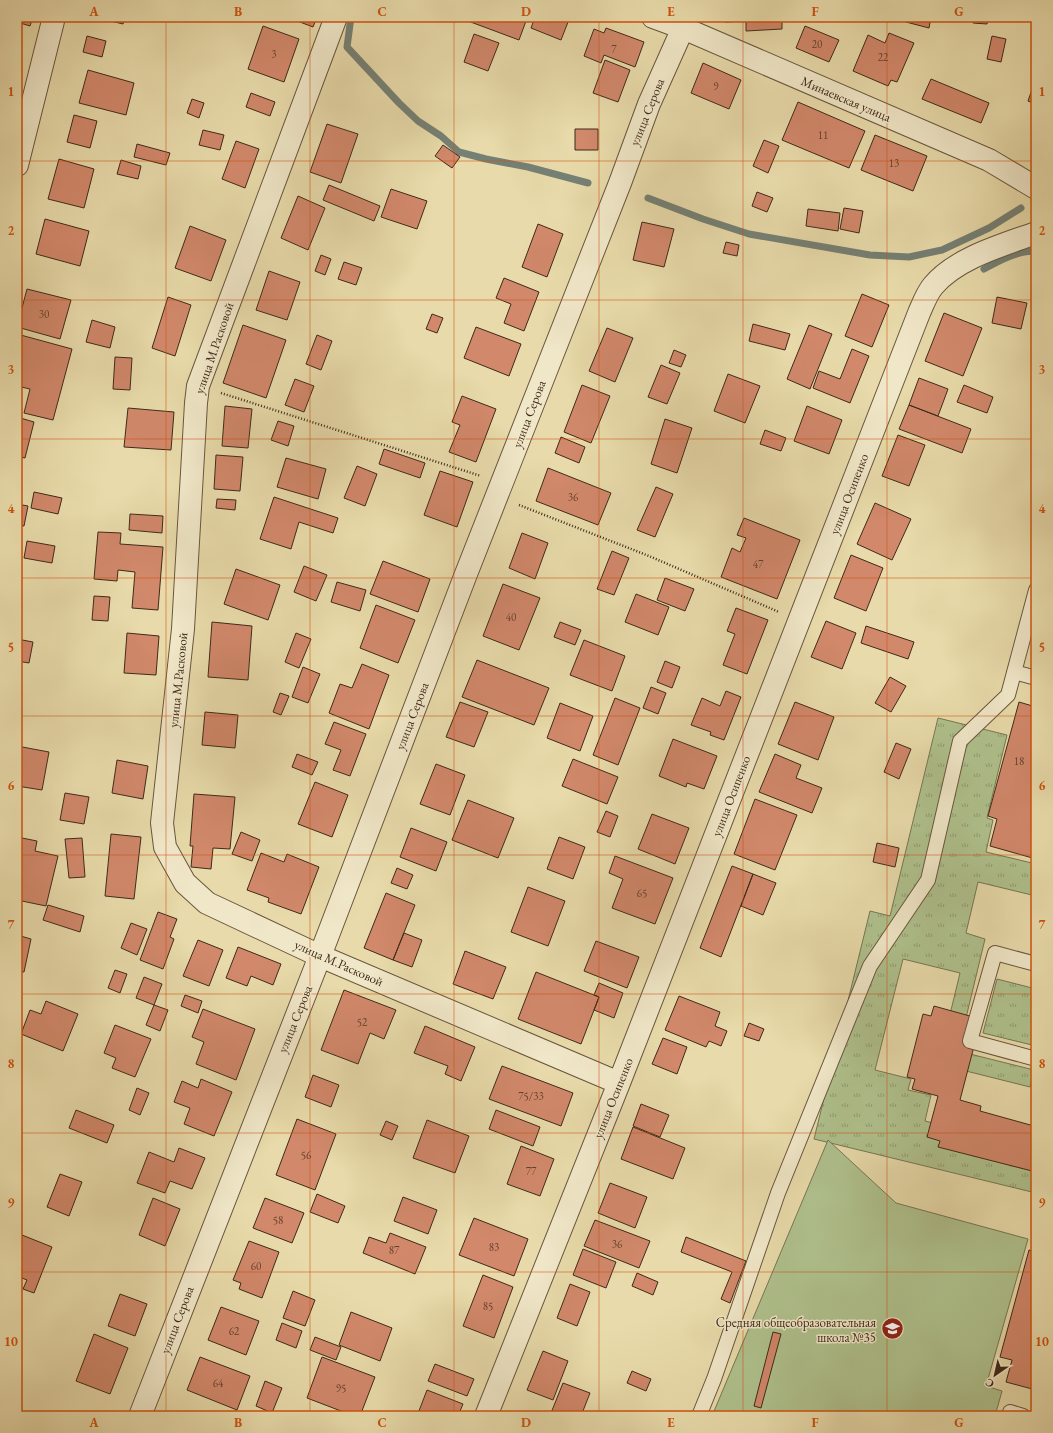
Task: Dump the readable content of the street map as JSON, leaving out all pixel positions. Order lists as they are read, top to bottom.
{
  "streets": {
    "street": [
      "Минаевская улица",
      "улица Серова",
      "улица М.Расковой",
      "улица Осипенко"
    ]
  },
  "crossings": [
    ["Минаевская улица", "улица Серова"],
    ["улица Серова", "улица М.Расковой"],
    ["улица М.Расковой", "улица Осипенко"]
  ],
  "places": {
    "school or university": ["Средняя общеобразовательная школа №35"]
  },
  "house_numbers": [
    "20",
    "7",
    "3",
    "22",
    "9",
    "11",
    "13",
    "30",
    "36",
    "47",
    "40",
    "18",
    "65",
    "52",
    "75/33",
    "56",
    "77",
    "58",
    "36",
    "83",
    "87",
    "60",
    "85",
    "62",
    "64",
    "95"
  ],
  "north": "bottom left",
  "grid": {
    "columns": [
      "A",
      "B",
      "C",
      "D",
      "E",
      "F",
      "G"
    ],
    "rows": [
      "1",
      "2",
      "3",
      "4",
      "5",
      "6",
      "7",
      "8",
      "9",
      "10"
    ]
  }
}
